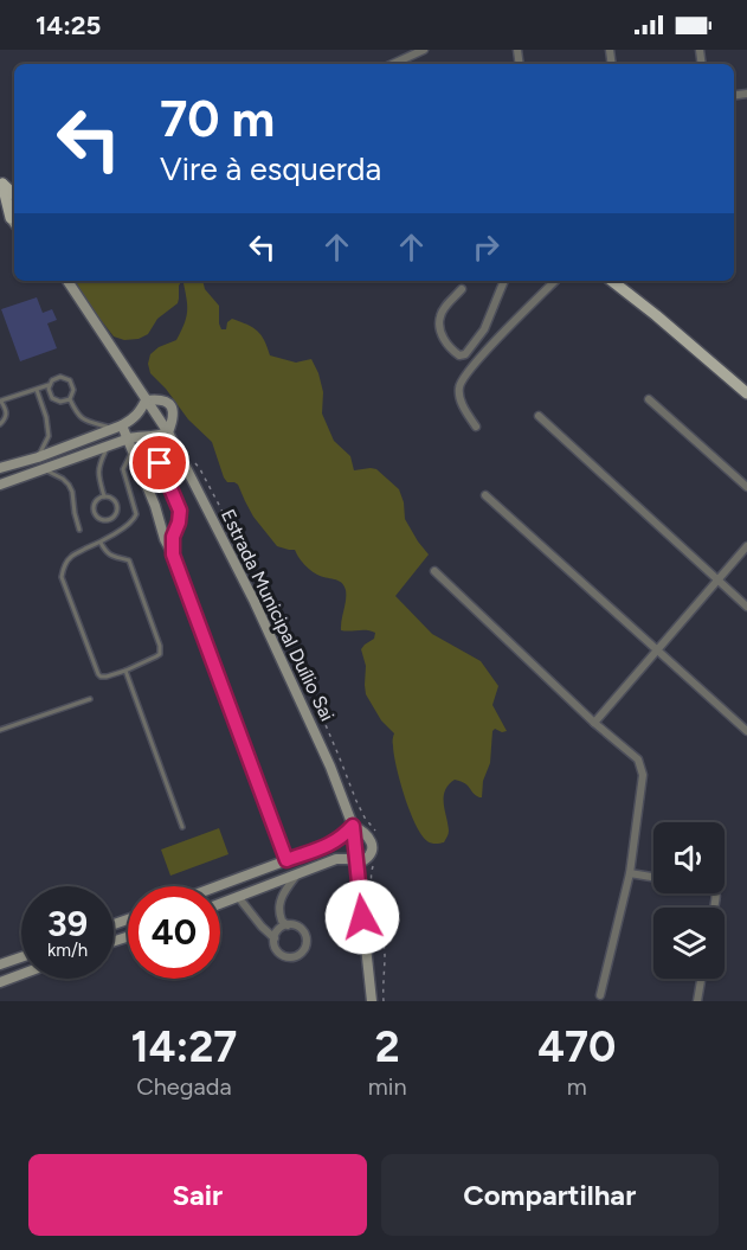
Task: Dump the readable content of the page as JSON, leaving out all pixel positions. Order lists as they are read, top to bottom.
{
  "streets": {
    "street": ["Estrada Municipal Duílio Sai"]
  },
  "page": {
    "status": "14:25",
    "turn": ["70 m", "Vire à esquerda"],
    "speed": "39 km/h",
    "limit": "40",
    "eta": [
      "14:27",
      "Chegada",
      "2",
      "min",
      "470",
      "m"
    ],
    "buttons": ["Sair", "Compartilhar"]
  }
}
